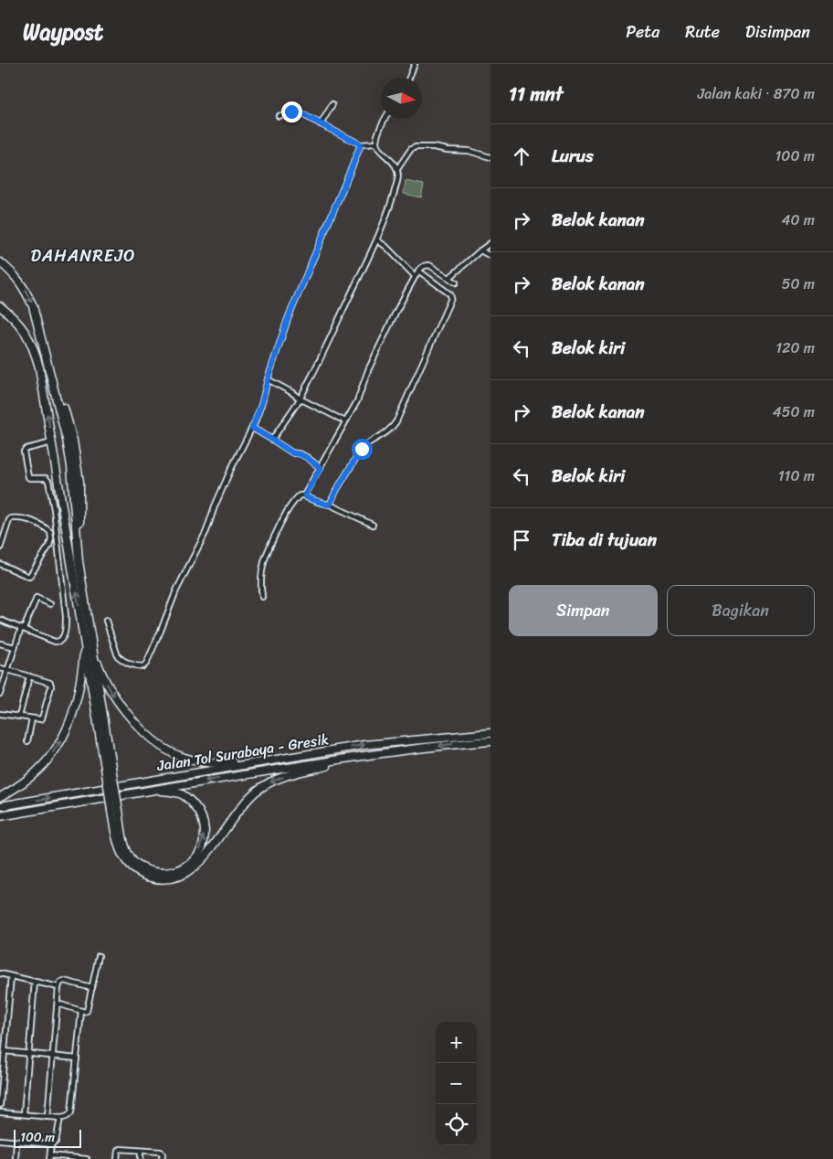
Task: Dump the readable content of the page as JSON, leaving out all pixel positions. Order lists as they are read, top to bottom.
{
  "streets": {
    "highway": ["Jalan Tol Surabaya - Gresik"]
  },
  "districts": ["DAHANREJO"],
  "scale_bar": "100 m",
  "north": "right",
  "page": {
    "header": "Waypost",
    "nav": ["Peta", "Rute", "Disimpan"],
    "heading": ["11 mnt", "Jalan kaki · 870 m"],
    "list": [
      ["Lurus", "100 m"],
      ["Belok kanan", "40 m"],
      ["Belok kanan", "50 m"],
      ["Belok kiri", "120 m"],
      ["Belok kanan", "450 m"],
      ["Belok kiri", "110 m"],
      "Tiba di tujuan"
    ],
    "buttons": ["Simpan", "Bagikan"],
    "map_buttons": ["+", "−"],
    "scale": "100 m"
  }
}
